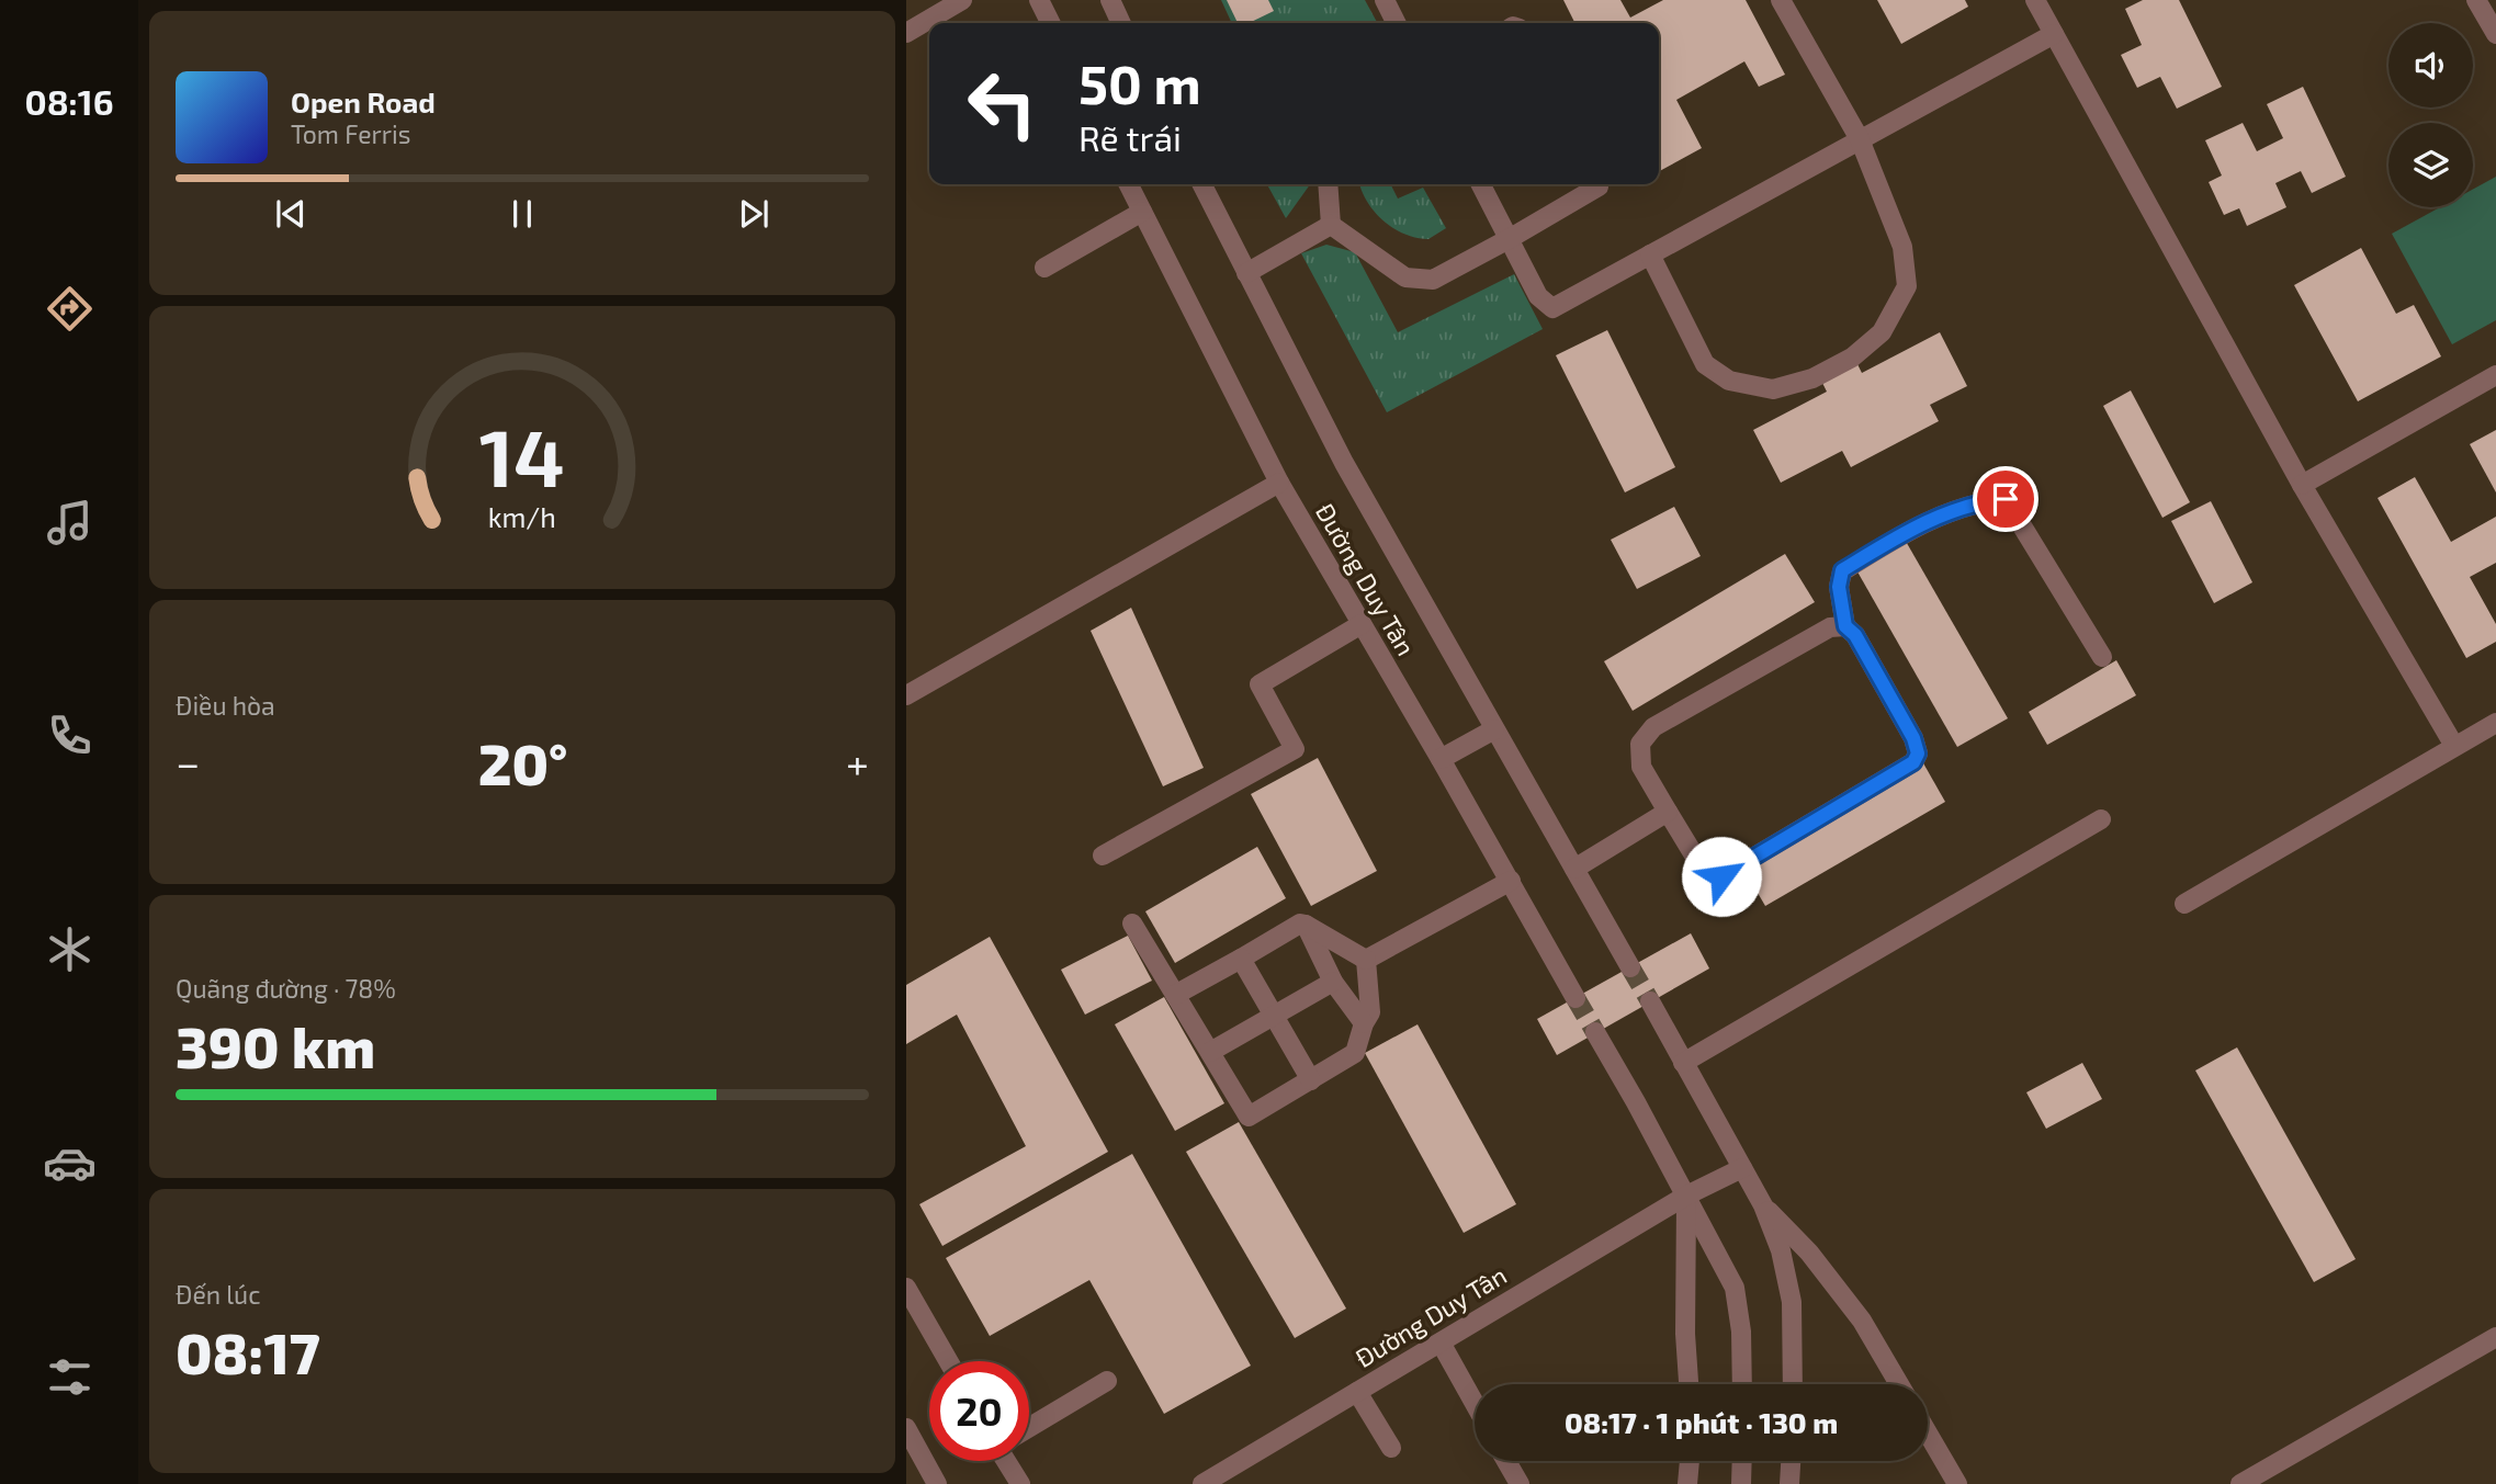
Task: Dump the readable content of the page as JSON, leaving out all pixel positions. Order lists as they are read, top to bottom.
{
  "streets": {
    "street": ["Đường Duy Tân"]
  },
  "page": {
    "tabs": "08:16",
    "turn": ["50 m", "Rẽ trái"],
    "song": ["Open Road", "Tom Ferris"],
    "tile": [
      "Điều hòa",
      ["Quãng đường · 78%", "390 km"],
      ["Đến lúc", "08:17"]
    ],
    "heat": ["−", "20°", "+"],
    "limit": "20",
    "trip": "08:17 · 1 phút · 130 m",
    "gauge": ["14", "km/h"]
  }
}
